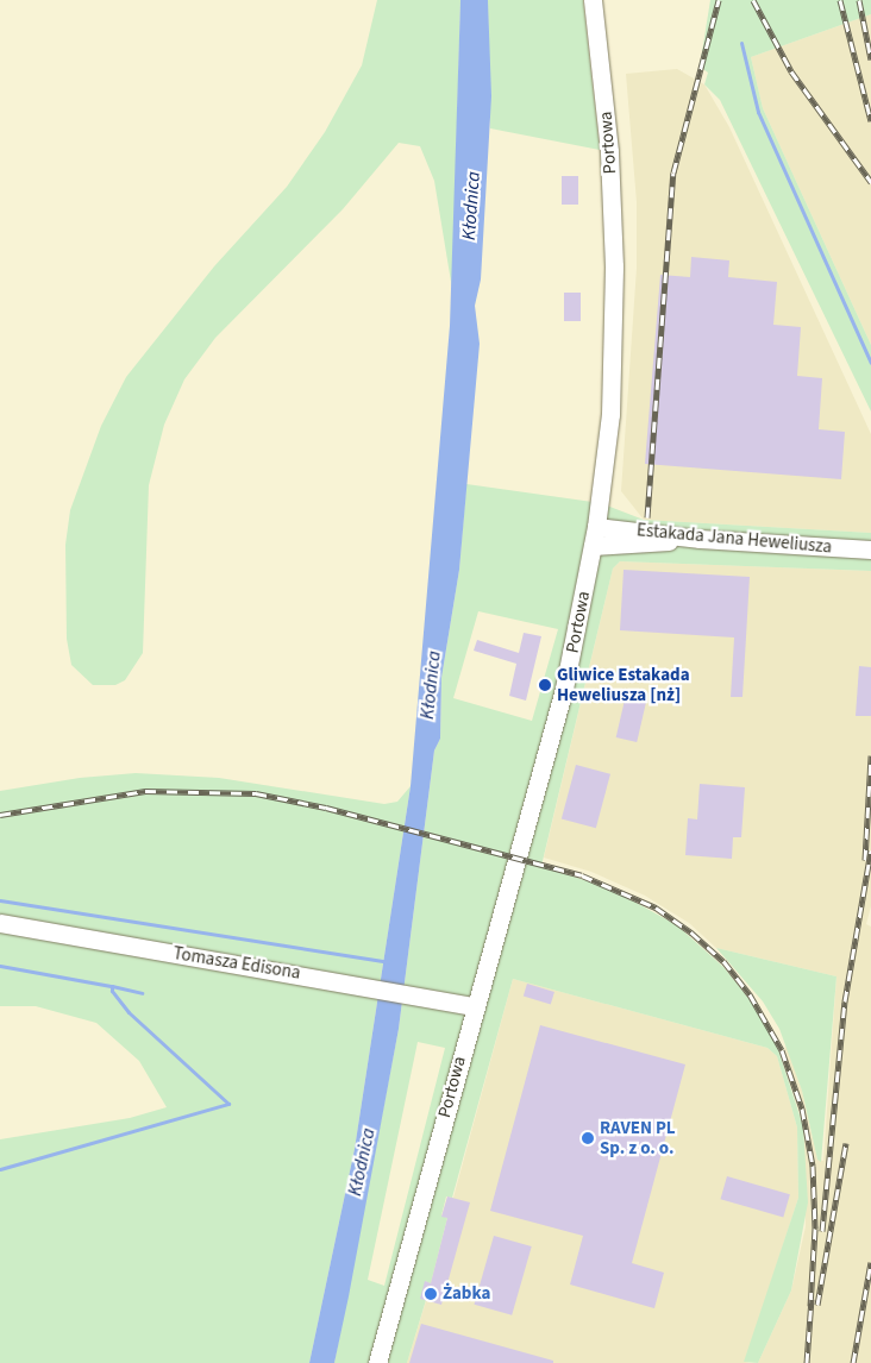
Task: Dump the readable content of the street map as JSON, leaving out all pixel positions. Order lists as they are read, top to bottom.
{
  "streets": {
    "street": ["Portowa", "Estakada Jana Heweliusza", "Tomasza Edisona"]
  },
  "crossings": [
    ["Portowa", "Estakada Jana Heweliusza"],
    ["Portowa", "Tomasza Edisona"]
  ],
  "water": ["Kłodnica"],
  "places": ["Gliwice Estakada Heweliusza [nż]", "RAVEN PL Sp. z o. o.", "Żabka"]
}
